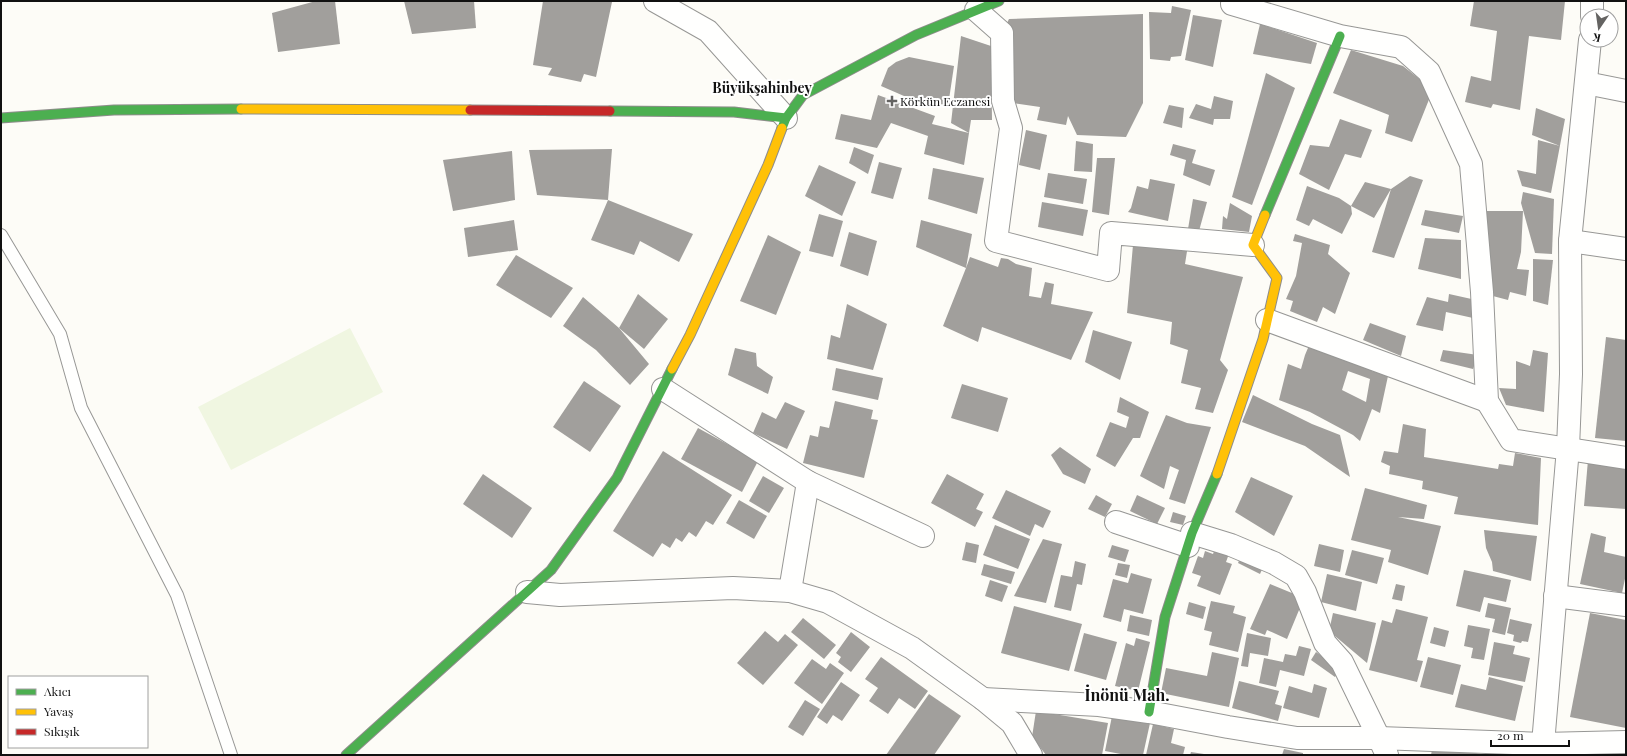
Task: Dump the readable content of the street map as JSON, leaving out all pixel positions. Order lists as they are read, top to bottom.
{
  "districts": ["Büyükşahinbey", "İnönü Mah."],
  "places": {
    "health": ["Körkün Eczanesi"]
  },
  "legend": ["Akıcı", "Yavaş", "Sıkışık"],
  "scale_bar": "20 m",
  "north": "bottom"
}
